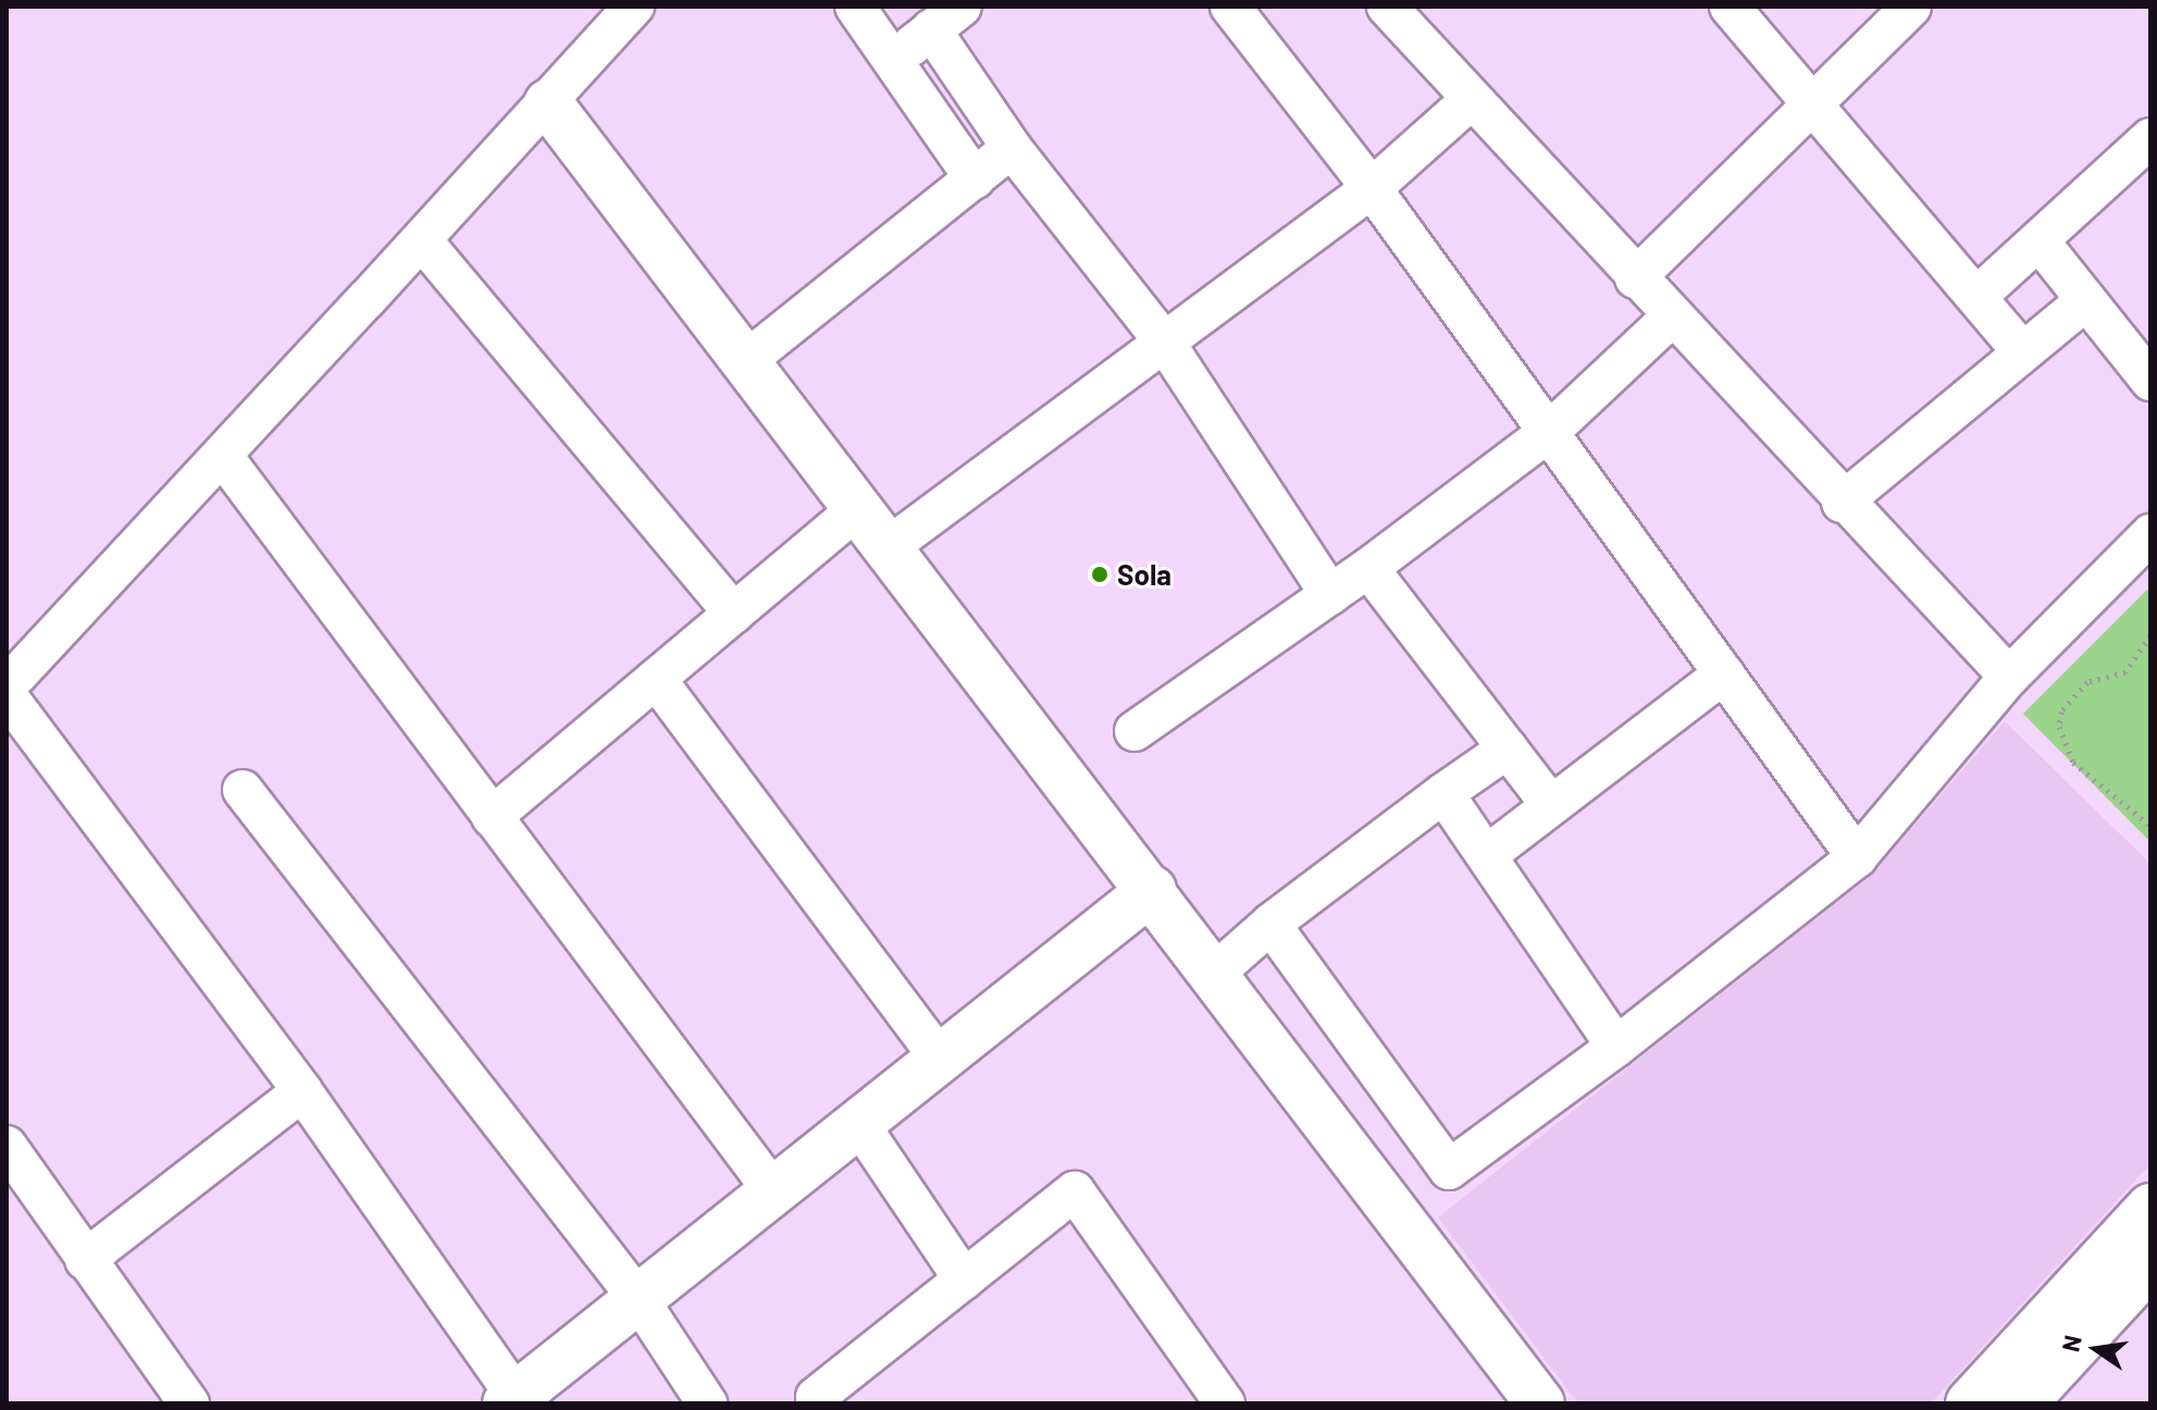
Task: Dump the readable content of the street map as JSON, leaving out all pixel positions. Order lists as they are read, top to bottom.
{
  "places": ["Sola"],
  "north": "left"
}
